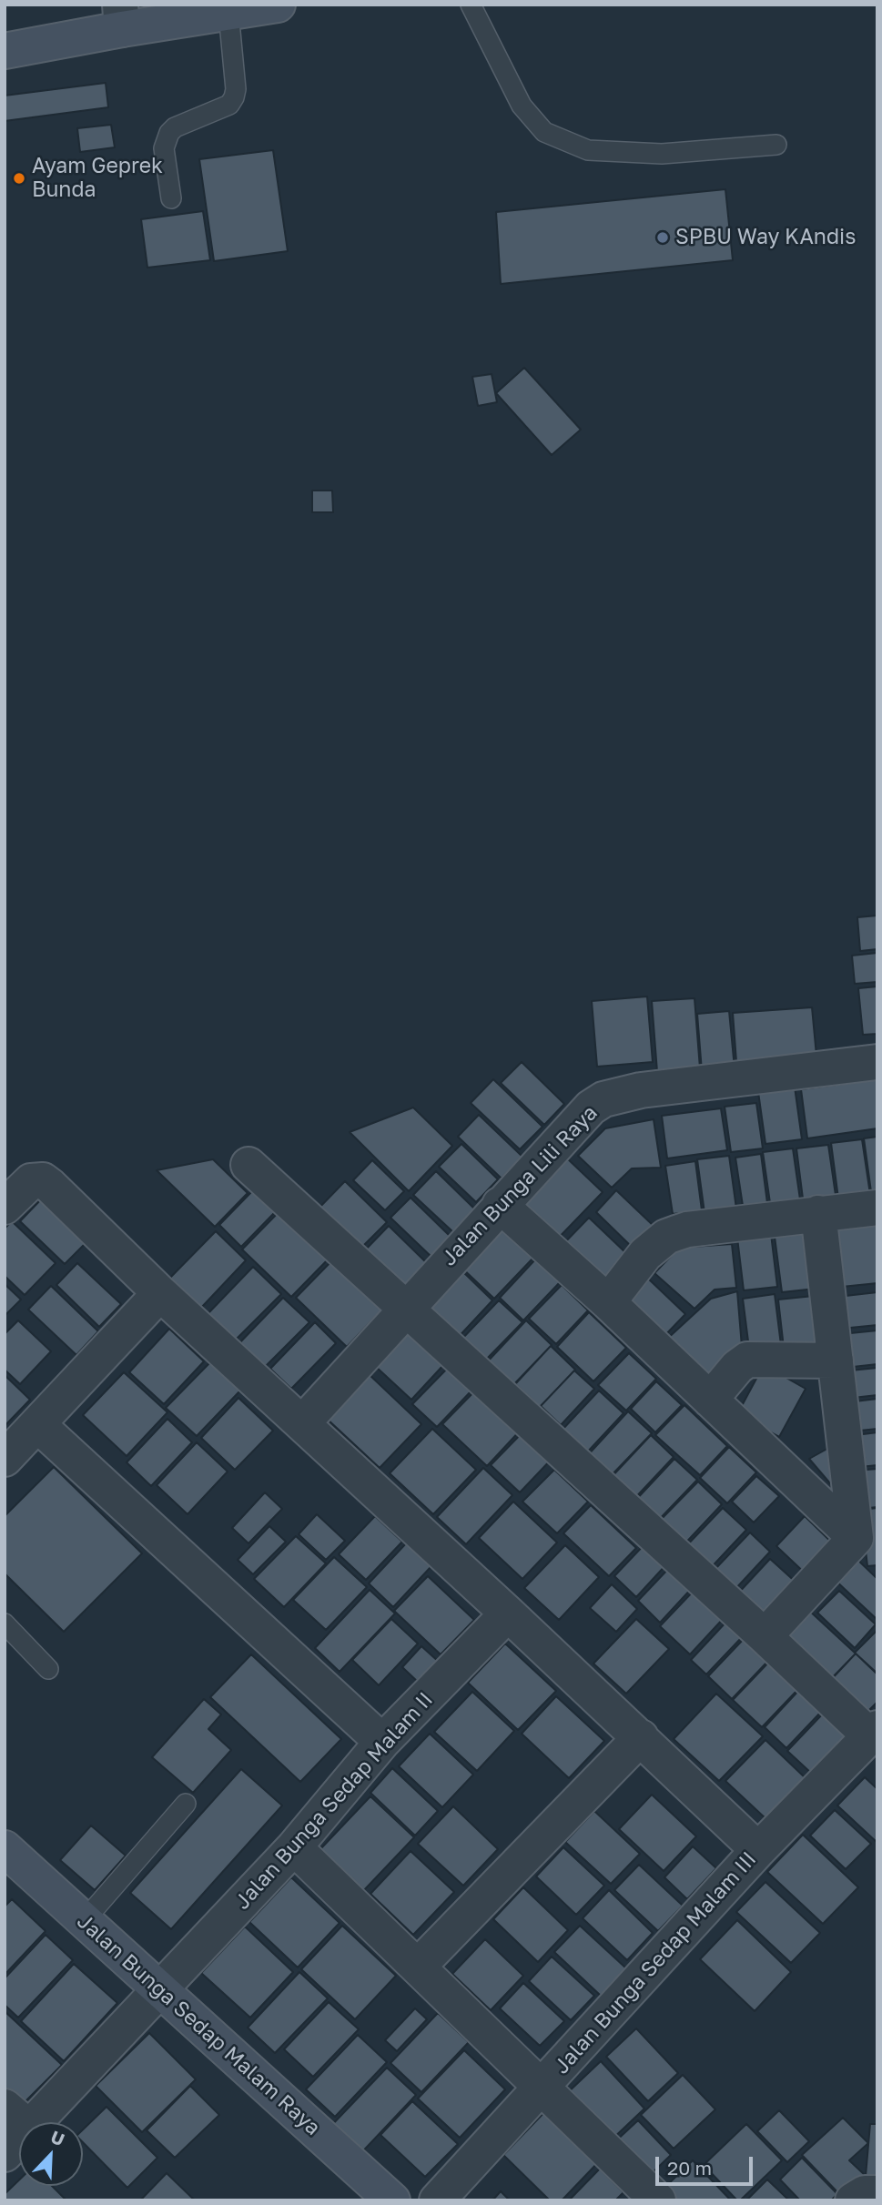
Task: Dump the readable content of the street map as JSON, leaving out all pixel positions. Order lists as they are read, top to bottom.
{
  "streets": {
    "street": [
      "Jalan Bunga Lili Raya",
      "Jalan Bunga Sedap Malam II",
      "Jalan Bunga Sedap Malam III",
      "Jalan Bunga Sedap Malam Raya"
    ]
  },
  "crossings": [
    ["Jalan Bunga Sedap Malam II", "Jalan Bunga Sedap Malam Raya"]
  ],
  "places": ["Ayam Geprek Bunda", "SPBU Way KAndis"],
  "scale_bar": "20 m",
  "north": "top right"
}
